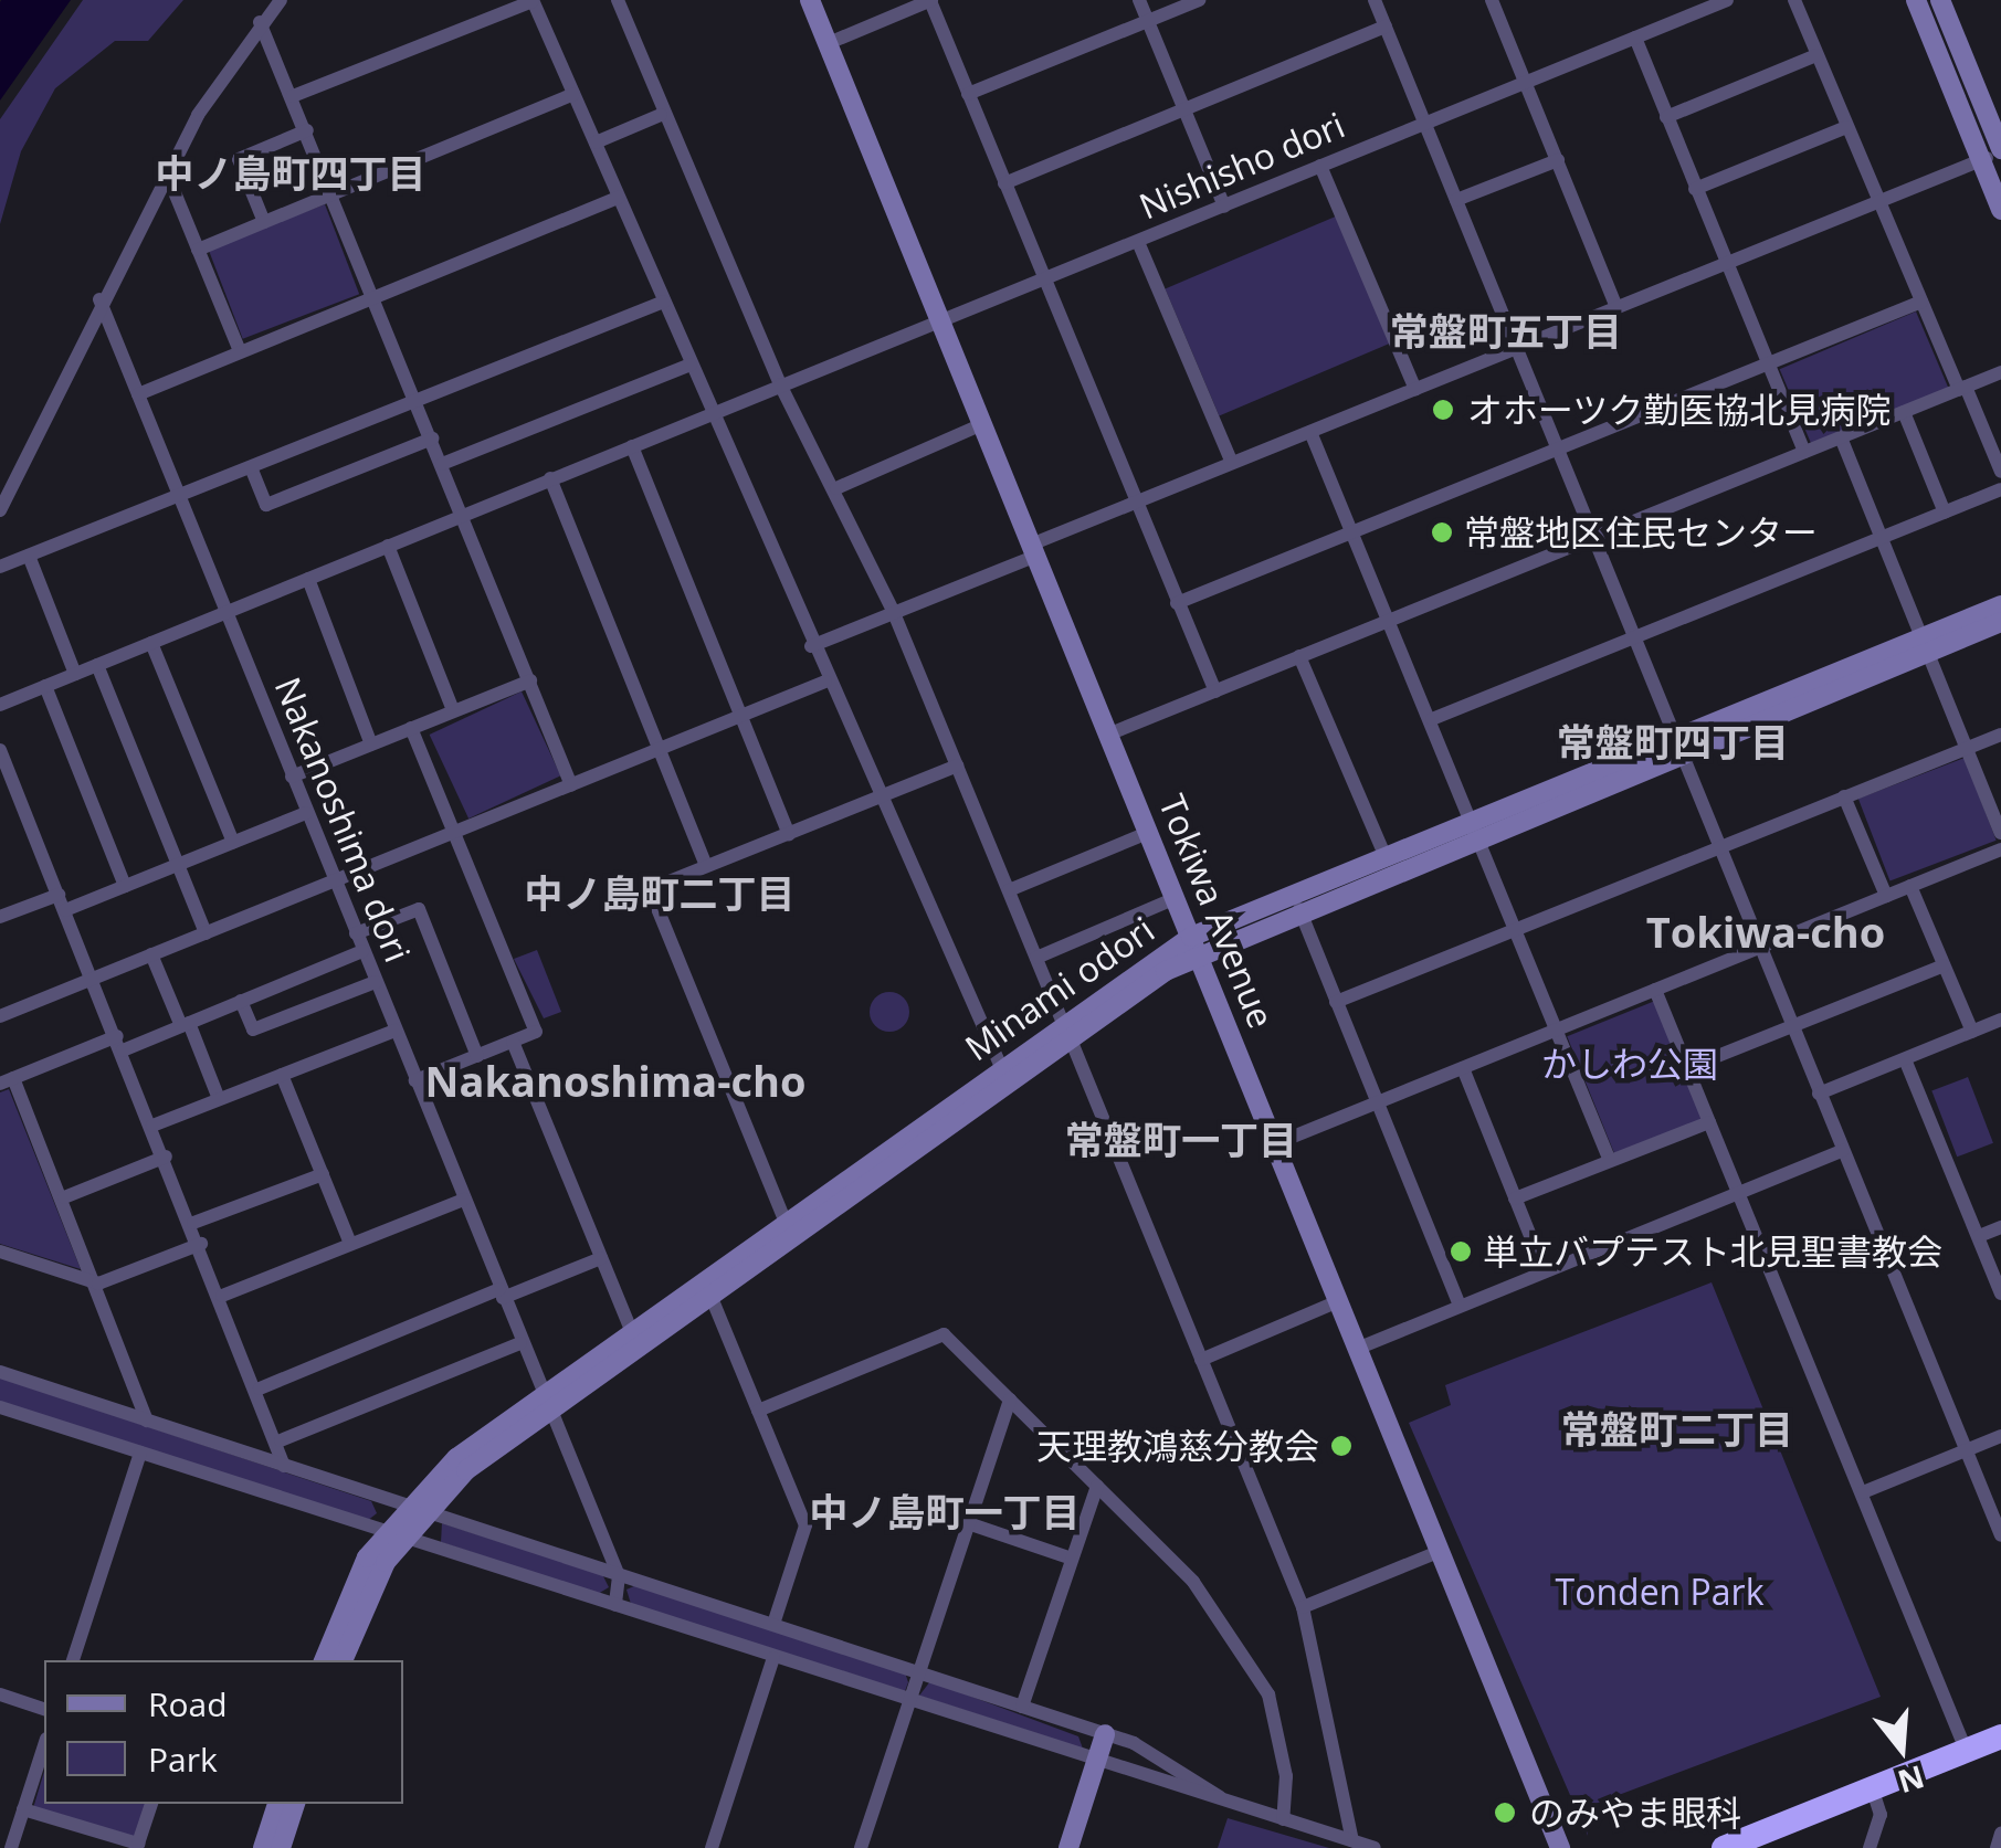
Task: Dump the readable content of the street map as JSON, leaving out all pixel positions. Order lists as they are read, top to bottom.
{
  "streets": {
    "street": [
      "Nishisho dori",
      "Nakanoshima dori",
      "Tokiwa Avenue",
      "Minami odori"
    ]
  },
  "crossings": [
    ["Nishisho dori", "Tokiwa Avenue"],
    ["Nakanoshima dori", "Minami odori"],
    ["Tokiwa Avenue", "Minami odori"]
  ],
  "districts": [
    "中ノ島町四丁目",
    "常盤町五丁目",
    "常盤町四丁目",
    "中ノ島町二丁目",
    "Tokiwa-cho",
    "Nakanoshima-cho",
    "常盤町一丁目",
    "常盤町二丁目",
    "中ノ島町一丁目"
  ],
  "parks": ["かしわ公園", "Tonden Park"],
  "places": [
    "オホーツク勤医協北見病院",
    "常盤地区住民センター",
    "単立バプテスト北見聖書教会",
    "天理教鴻慈分教会",
    "のみやま眼科"
  ],
  "legend": ["Road", "Park"],
  "north": "bottom"
}
